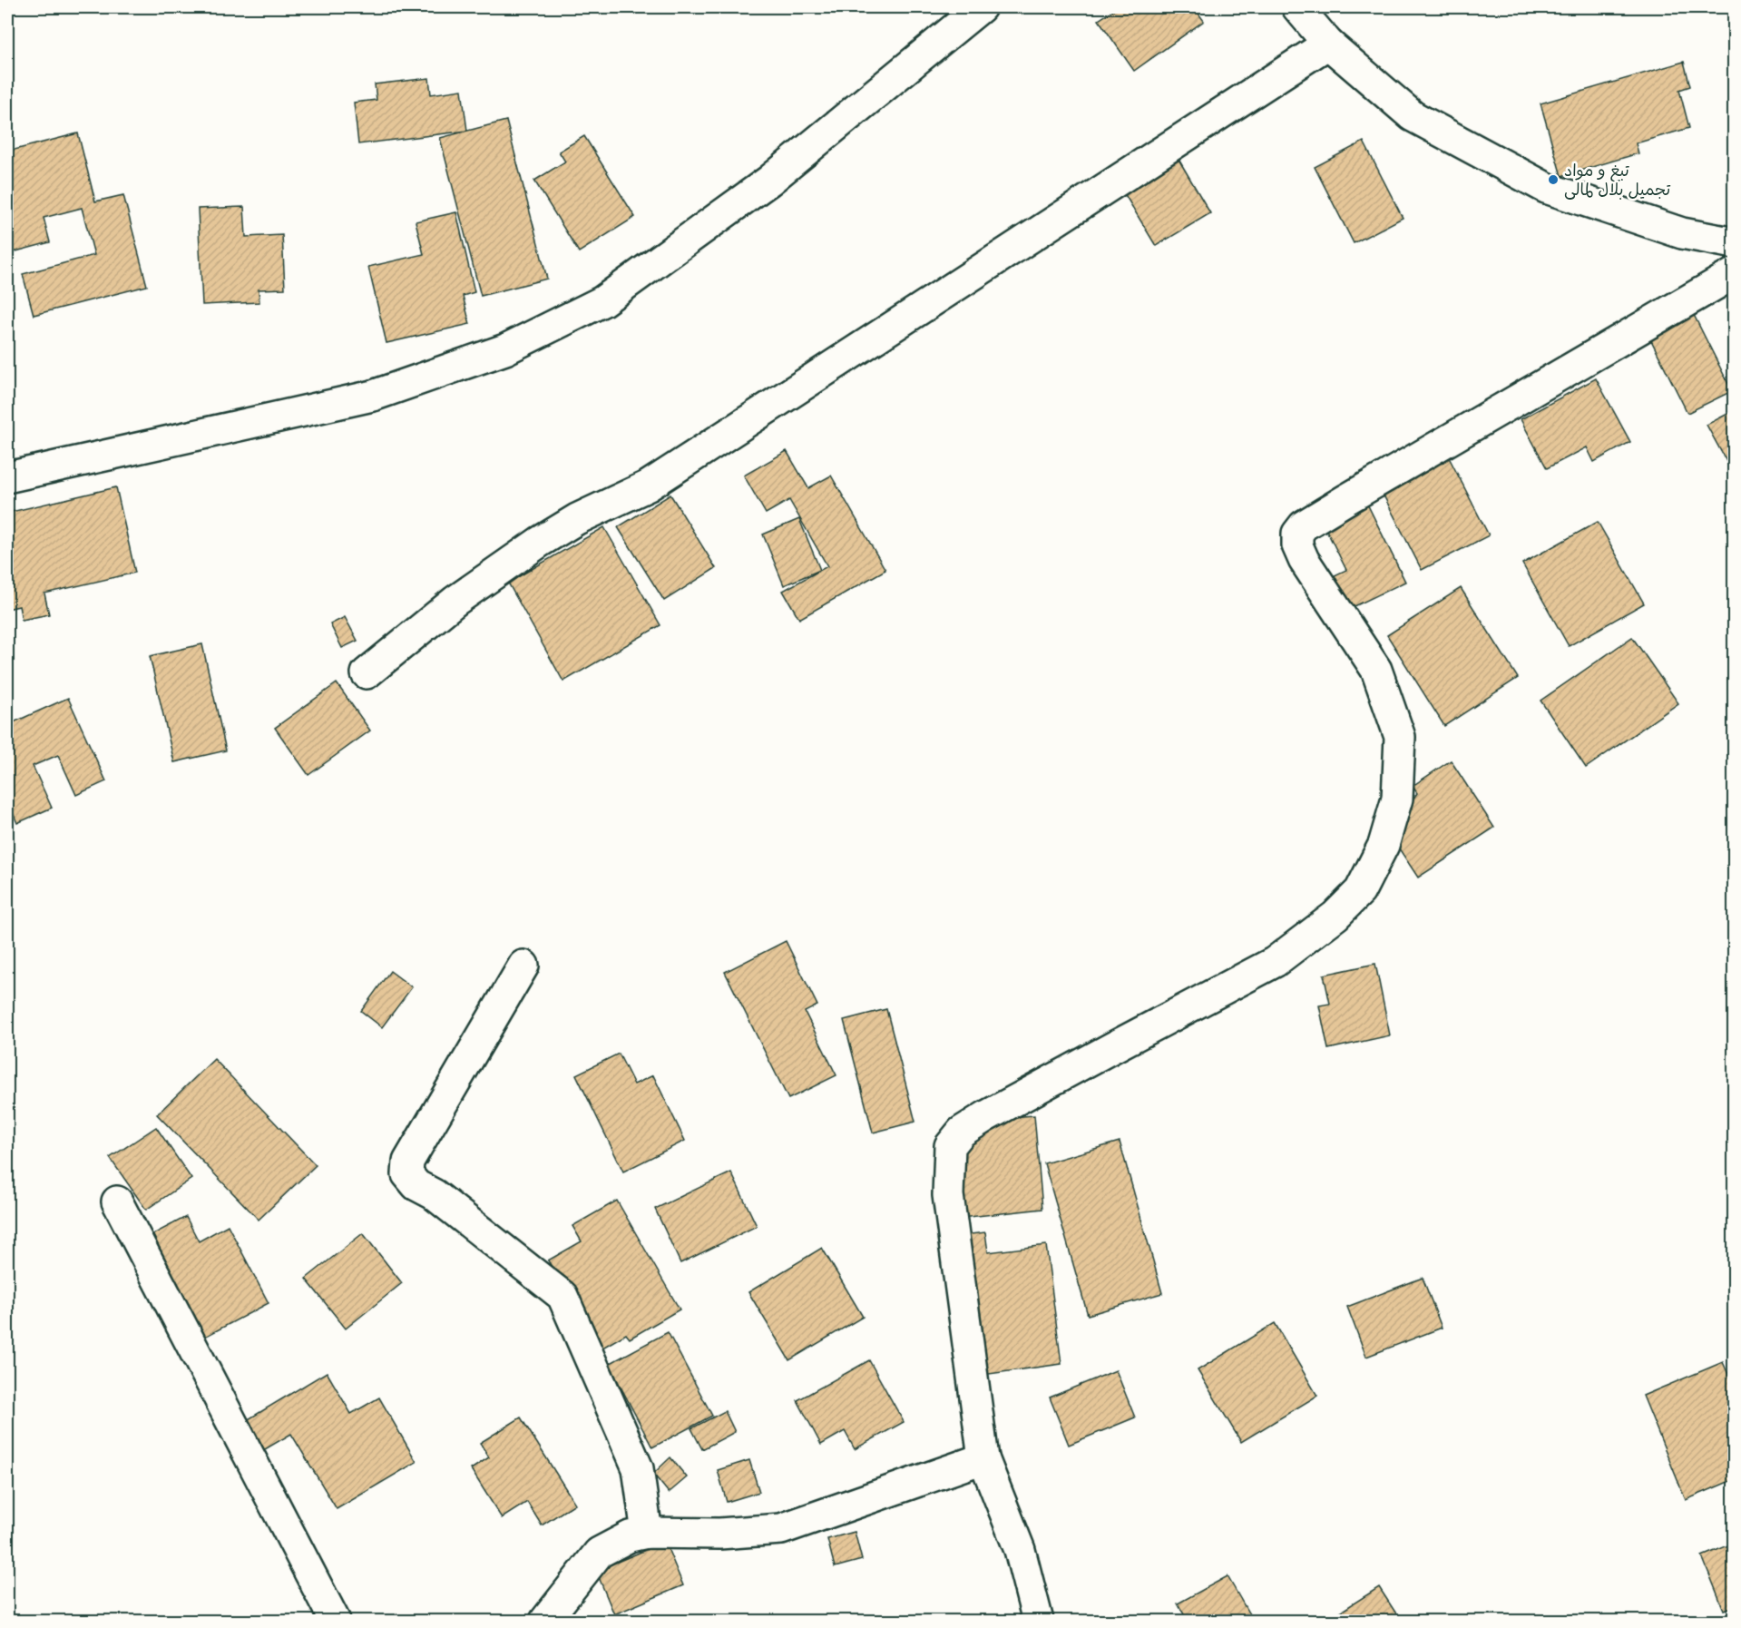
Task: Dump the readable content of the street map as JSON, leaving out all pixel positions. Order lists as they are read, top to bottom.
{
  "places": ["تبغ و مواد تجميل بلال لمالى"]
}
